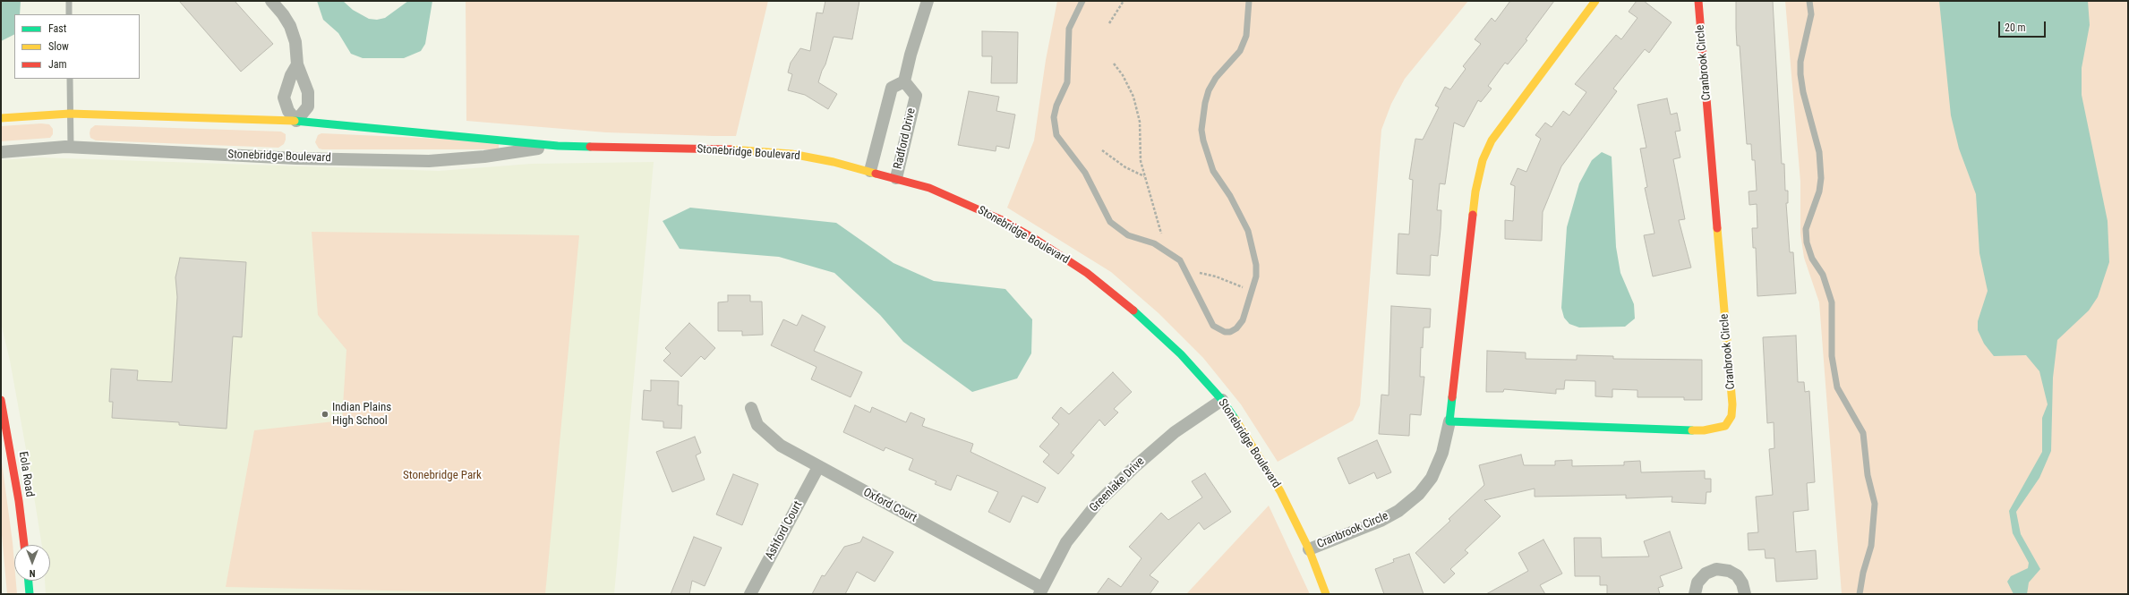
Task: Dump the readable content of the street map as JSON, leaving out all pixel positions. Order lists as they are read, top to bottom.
{
  "streets": {
    "street": [
      "Cranbrook Circle",
      "Radford Drive",
      "Stonebridge Boulevard",
      "Eola Road",
      "Greenlake Drive",
      "Oxford Court",
      "Ashford Court"
    ]
  },
  "crossings": [
    ["Cranbrook Circle", "Stonebridge Boulevard"],
    ["Radford Drive", "Stonebridge Boulevard"],
    ["Stonebridge Boulevard", "Greenlake Drive"],
    ["Greenlake Drive", "Oxford Court"],
    ["Oxford Court", "Ashford Court"]
  ],
  "parks": ["Stonebridge Park"],
  "places": ["Indian Plains High School"],
  "legend": ["Fast", "Slow", "Jam"],
  "scale_bar": "20 m",
  "north": "bottom"
}
